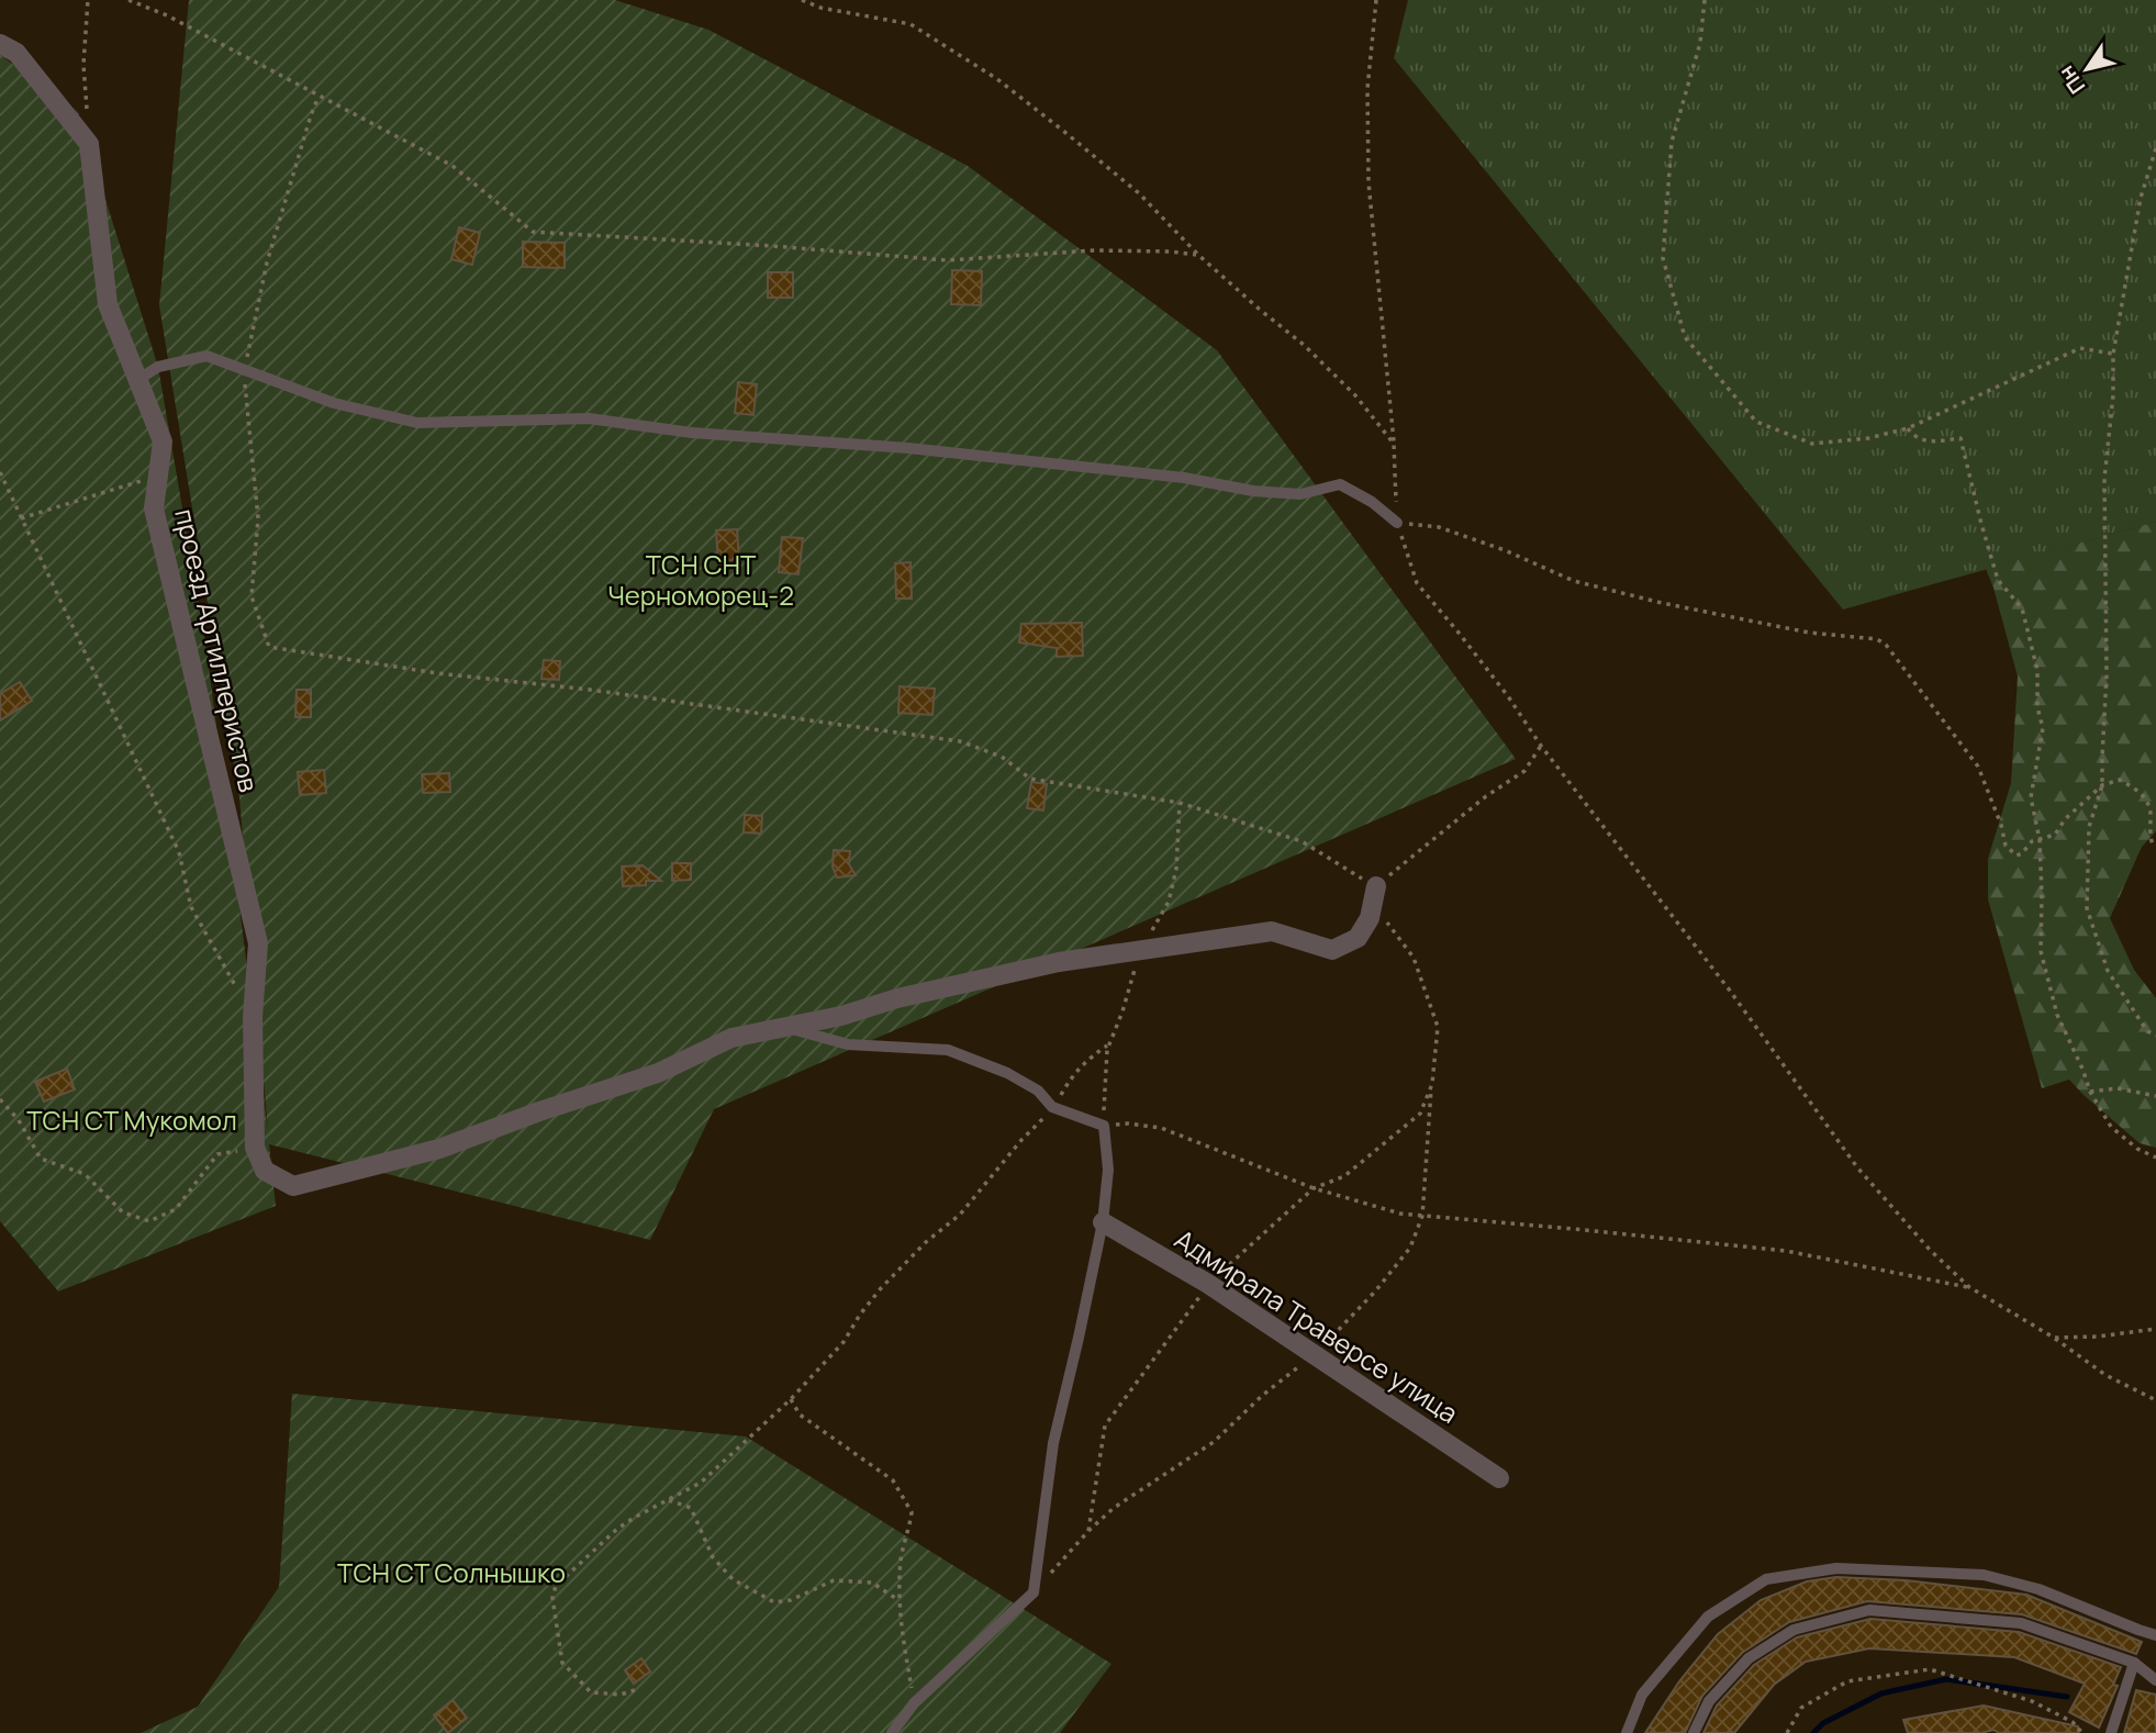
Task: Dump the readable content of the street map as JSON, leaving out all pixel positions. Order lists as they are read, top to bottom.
{
  "streets": {
    "street": ["проезд Артиллеристов", "Адмирала Траверсе улица"]
  },
  "parks": ["ТСН СНТ Черноморец-2", "ТСН СТ Мукомол", "ТСН СТ Солнышко"],
  "north": "bottom left"
}
